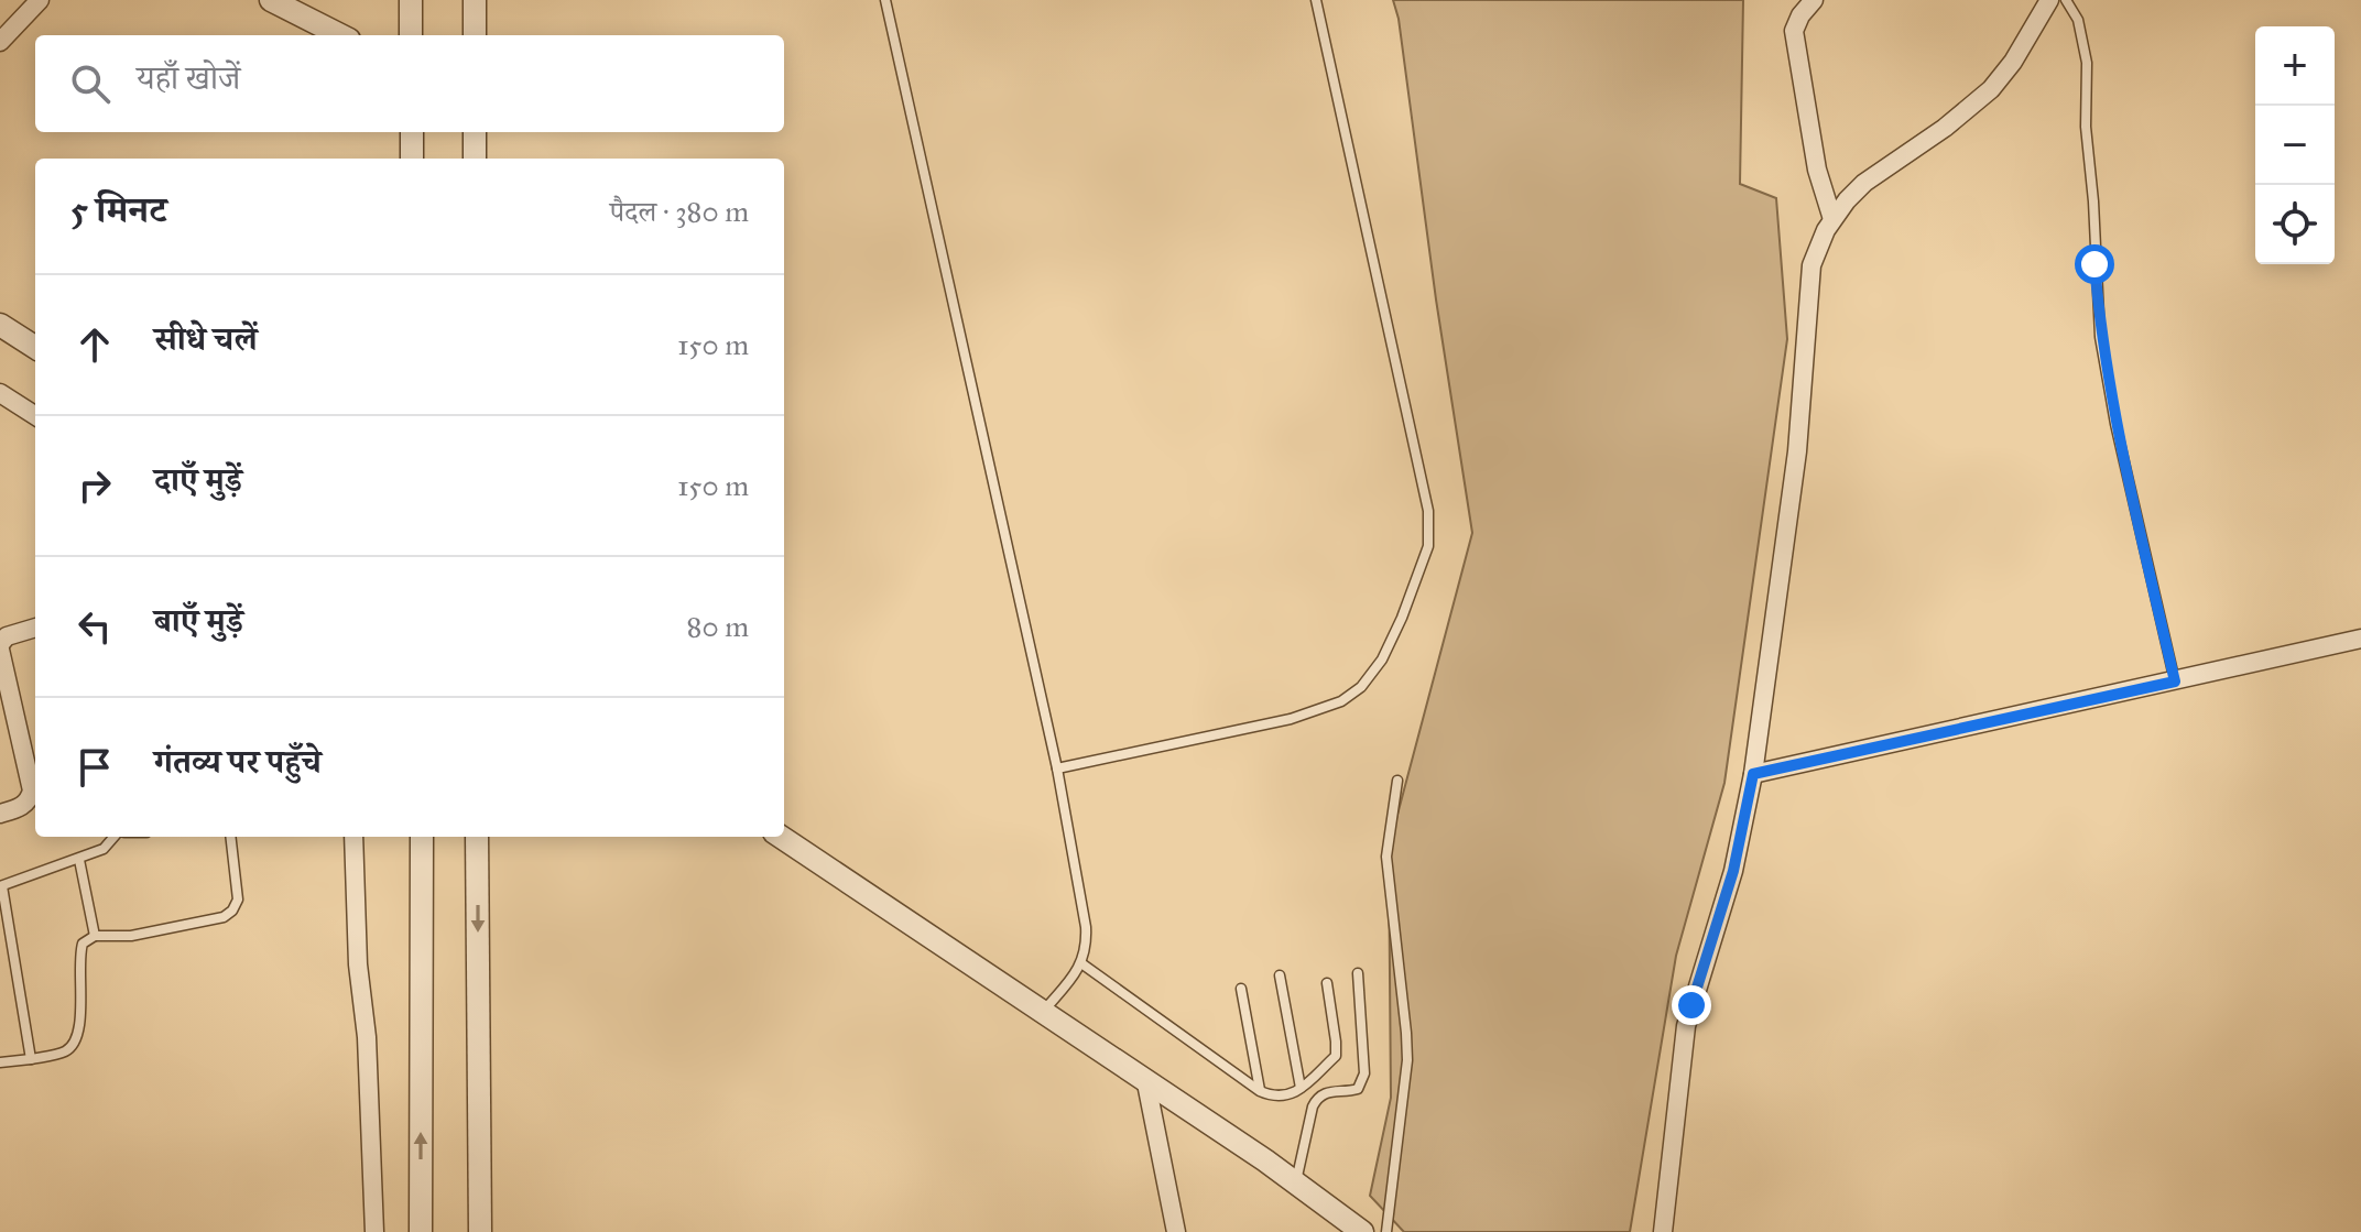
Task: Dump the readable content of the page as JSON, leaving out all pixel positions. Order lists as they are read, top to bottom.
{
  "page": {
    "map_buttons": ["+", "−"],
    "search": "यहाँ खोजें",
    "heading": ["5 मिनट", "पैदल · 380 m"],
    "list": [
      ["सीधे चलें", "150 m"],
      ["दाएँ मुड़ें", "150 m"],
      ["बाएँ मुड़ें", "80 m"],
      "गंतव्य पर पहुँचे"
    ]
  }
}
